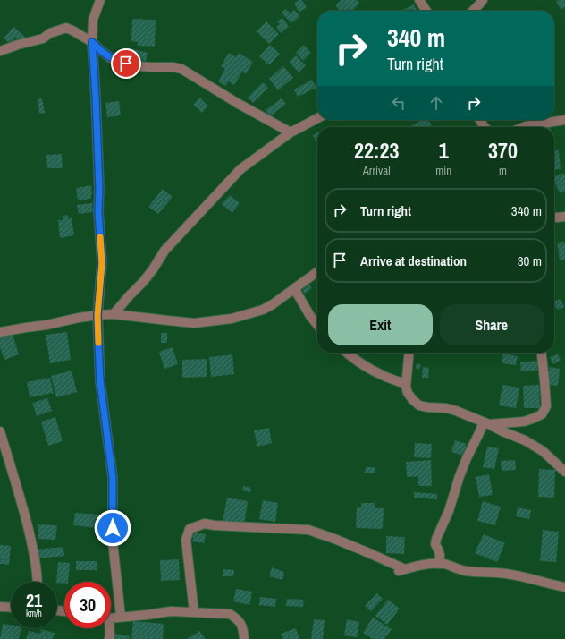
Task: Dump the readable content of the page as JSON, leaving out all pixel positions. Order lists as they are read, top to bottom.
{
  "page": {
    "turn": ["340 m", "Turn right"],
    "eta": [
      "22:23",
      "Arrival",
      "1",
      "min",
      "370",
      "m"
    ],
    "list": [
      {
        "name": "Turn right",
        "value": "340 m"
      },
      {
        "name": "Arrive at destination",
        "value": "30 m"
      }
    ],
    "buttons": ["Exit", "Share"],
    "speed": "21 km/h",
    "limit": "30"
  }
}
